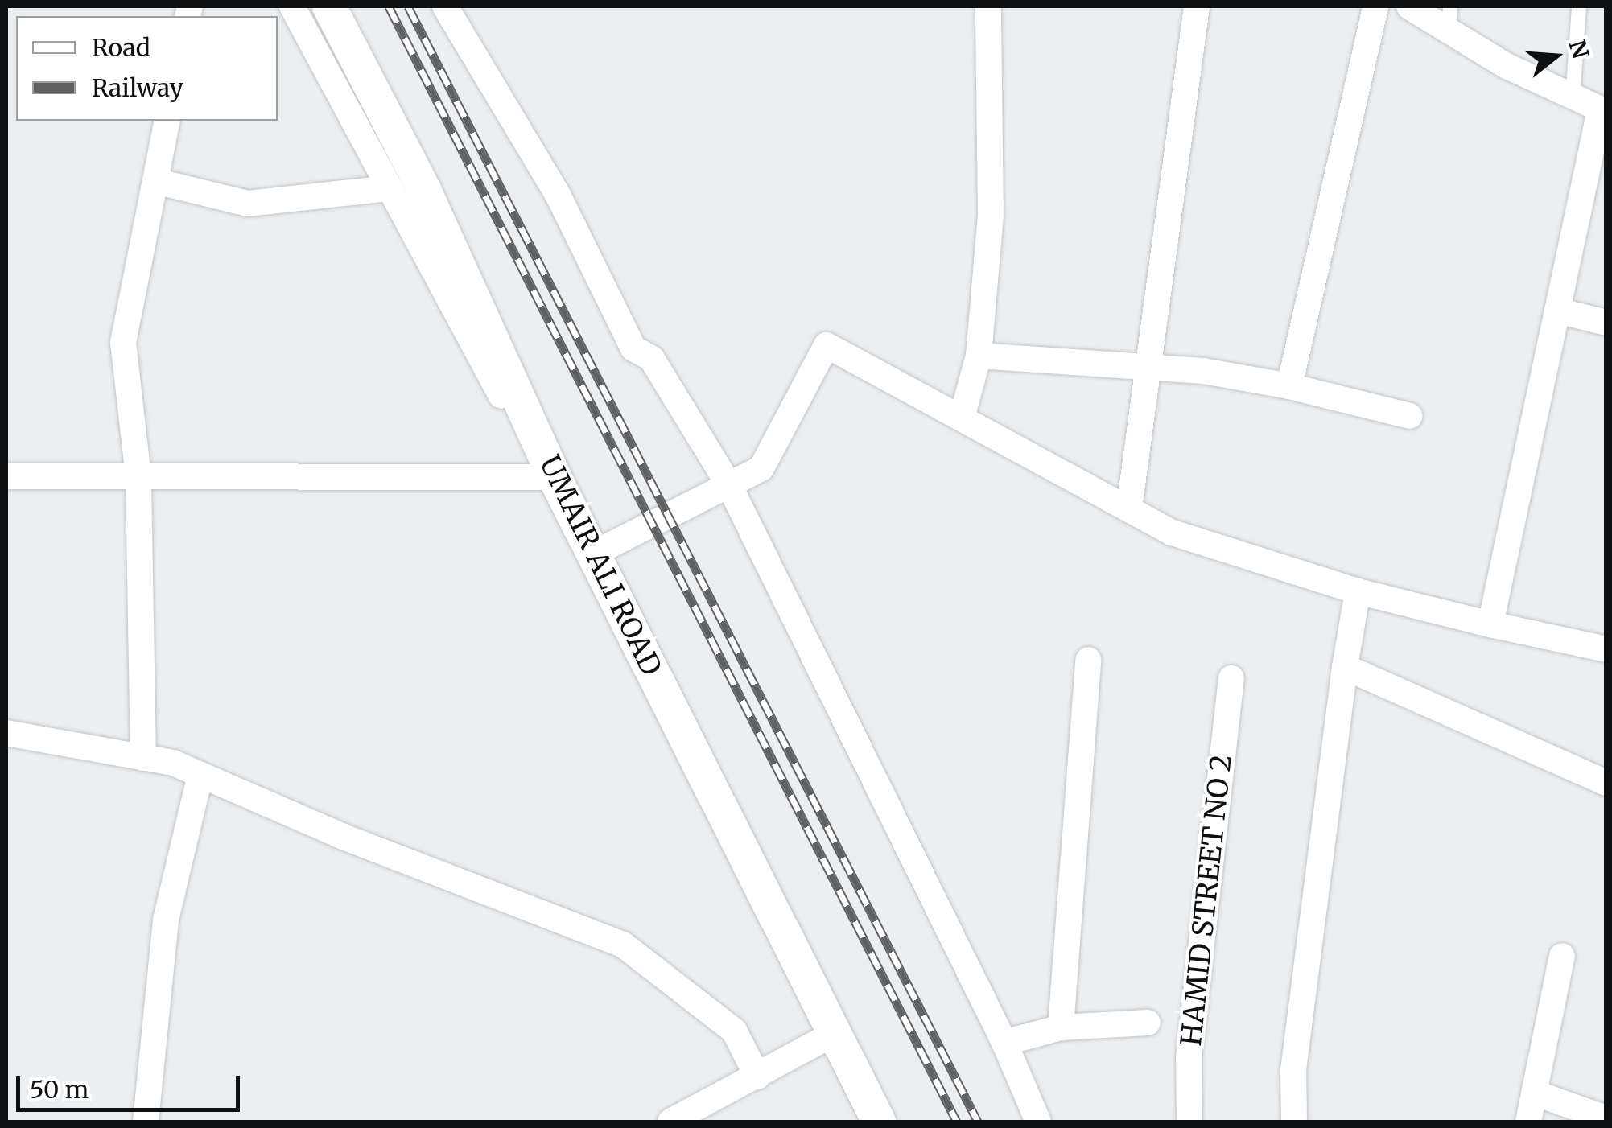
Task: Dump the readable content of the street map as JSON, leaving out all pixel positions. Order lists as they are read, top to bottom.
{
  "streets": {
    "street": ["UMAIR ALI ROAD", "HAMID STREET NO 2"]
  },
  "legend": ["Road", "Railway"],
  "scale_bar": "50 m",
  "north": "right"
}
